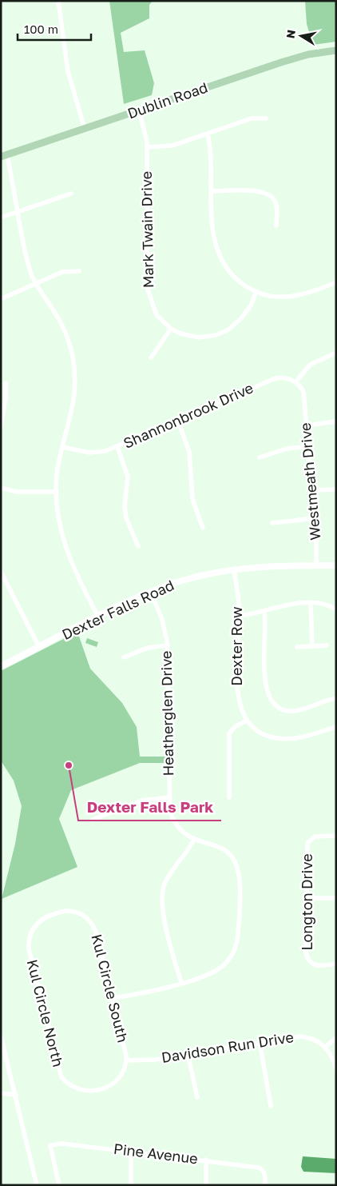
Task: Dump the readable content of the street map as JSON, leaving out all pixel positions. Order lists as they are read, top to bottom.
{
  "streets": {
    "main road": ["Dublin Road"],
    "street": [
      "Mark Twain Drive",
      "Shannonbrook Drive",
      "Westmeath Drive",
      "Dexter Falls Road",
      "Dexter Row",
      "Heatherglen Drive",
      "Longton Drive",
      "Kul Circle South",
      "Kul Circle North",
      "Davidson Run Drive",
      "Pine Avenue"
    ]
  },
  "crossings": [
    ["Dublin Road", "Mark Twain Drive"],
    ["Shannonbrook Drive", "Westmeath Drive"],
    ["Westmeath Drive", "Dexter Falls Road"],
    ["Dexter Falls Road", "Dexter Row"],
    ["Dexter Falls Road", "Heatherglen Drive"],
    ["Kul Circle South", "Kul Circle North"],
    ["Kul Circle South", "Davidson Run Drive"]
  ],
  "places": ["Dexter Falls Park"],
  "scale_bar": "100 m",
  "north": "left"
}
